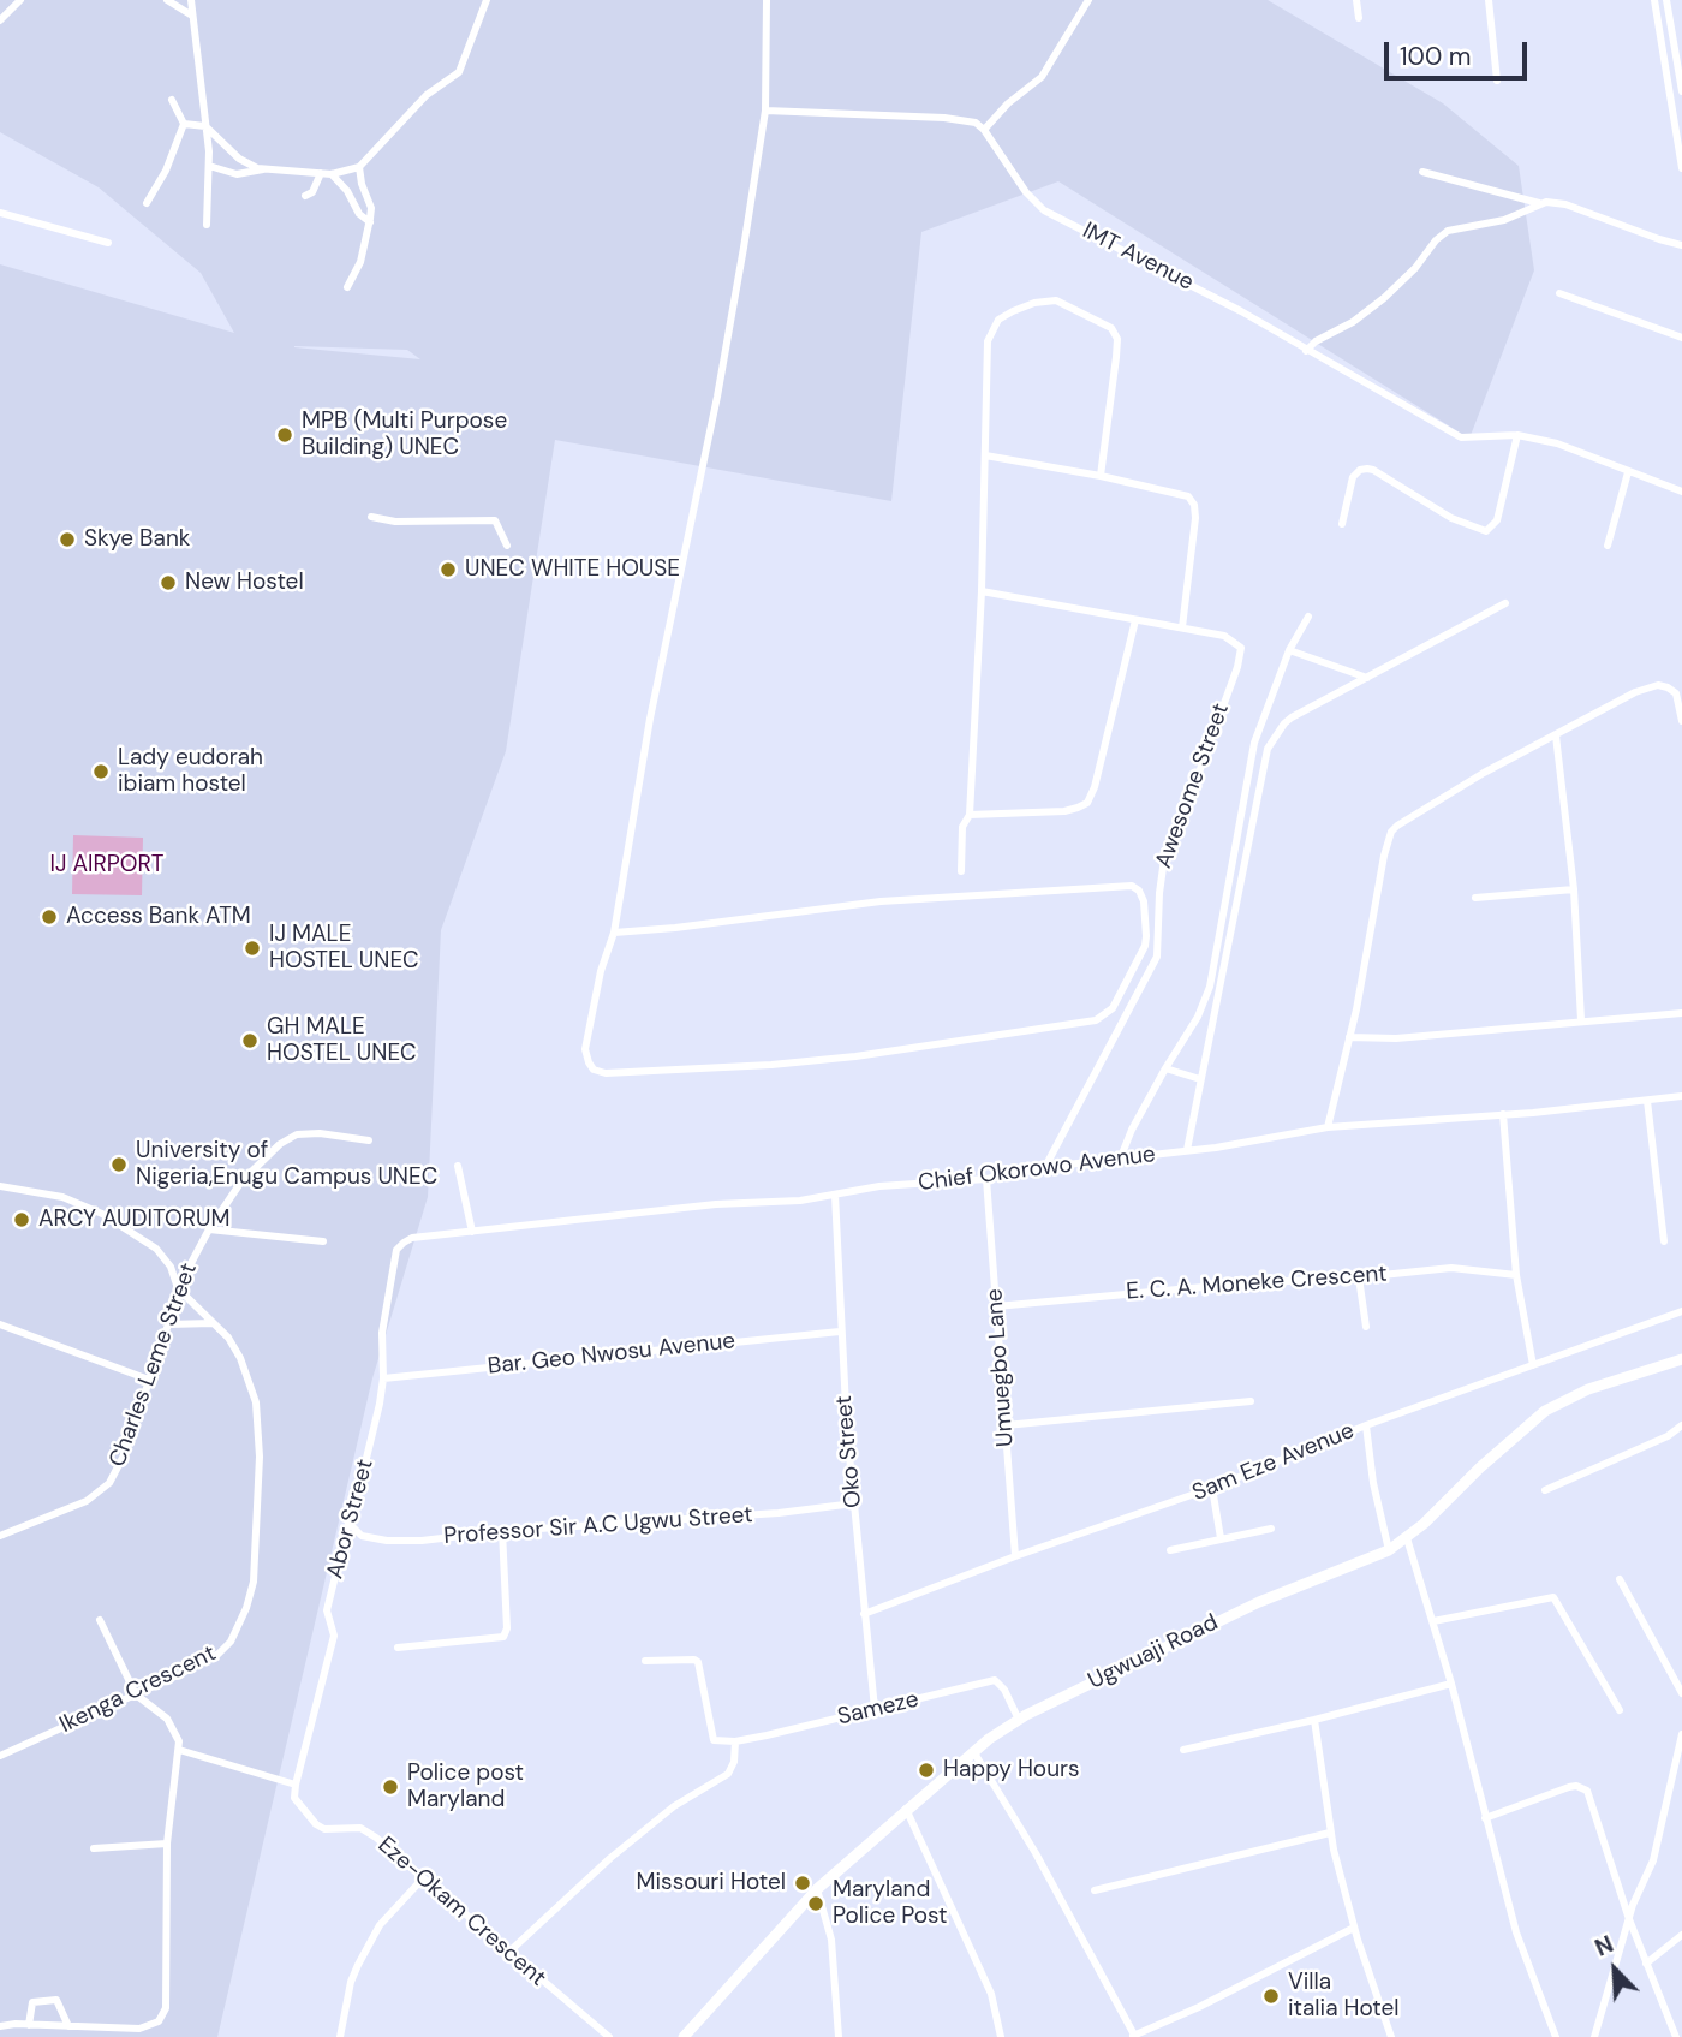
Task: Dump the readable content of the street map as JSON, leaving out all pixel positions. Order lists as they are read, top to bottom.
{
  "streets": {
    "main road": ["Ugwuaji Road"],
    "street": [
      "IMT Avenue",
      "Awesome Street",
      "Chief Okorowo Avenue",
      "E. C. A. Moneke Crescent",
      "Bar. Geo Nwosu Avenue",
      "Charles Leme Street",
      "Umuegbo Lane",
      "Oko Street",
      "Sam Eze Avenue",
      "Abor Street",
      "Professor Sir A.C Ugwu Street",
      "Ikenga Crescent",
      "Sameze",
      "Eze-Okam Crescent"
    ]
  },
  "crossings": [
    ["Awesome Street", "Chief Okorowo Avenue"],
    ["Chief Okorowo Avenue", "Umuegbo Lane"],
    ["Chief Okorowo Avenue", "Oko Street"],
    ["Chief Okorowo Avenue", "Abor Street"],
    ["E. C. A. Moneke Crescent", "Umuegbo Lane"],
    ["Bar. Geo Nwosu Avenue", "Oko Street"],
    ["Bar. Geo Nwosu Avenue", "Abor Street"],
    ["Charles Leme Street", "Ikenga Crescent"],
    ["Umuegbo Lane", "Sam Eze Avenue"],
    ["Oko Street", "Sam Eze Avenue"],
    ["Oko Street", "Professor Sir A.C Ugwu Street"],
    ["Oko Street", "Sameze"],
    ["Abor Street", "Professor Sir A.C Ugwu Street"],
    ["Abor Street", "Eze-Okam Crescent"],
    ["Ugwuaji Road", "Sameze"]
  ],
  "parks": ["IJ AIRPORT"],
  "places": [
    "MPB (Multi Purpose Building) UNEC",
    "Skye Bank",
    "UNEC WHITE HOUSE",
    "New Hostel",
    "Lady eudorah ibiam hostel",
    "Access Bank ATM",
    "IJ MALE HOSTEL UNEC",
    "GH MALE HOSTEL UNEC",
    "University of Nigeria,Enugu Campus UNEC",
    "ARCY AUDITORUM",
    "Happy Hours",
    "Police post Maryland",
    "Missouri Hotel",
    "Maryland Police Post",
    "Villa italia Hotel"
  ],
  "scale_bar": "100 m",
  "north": "top left"
}
